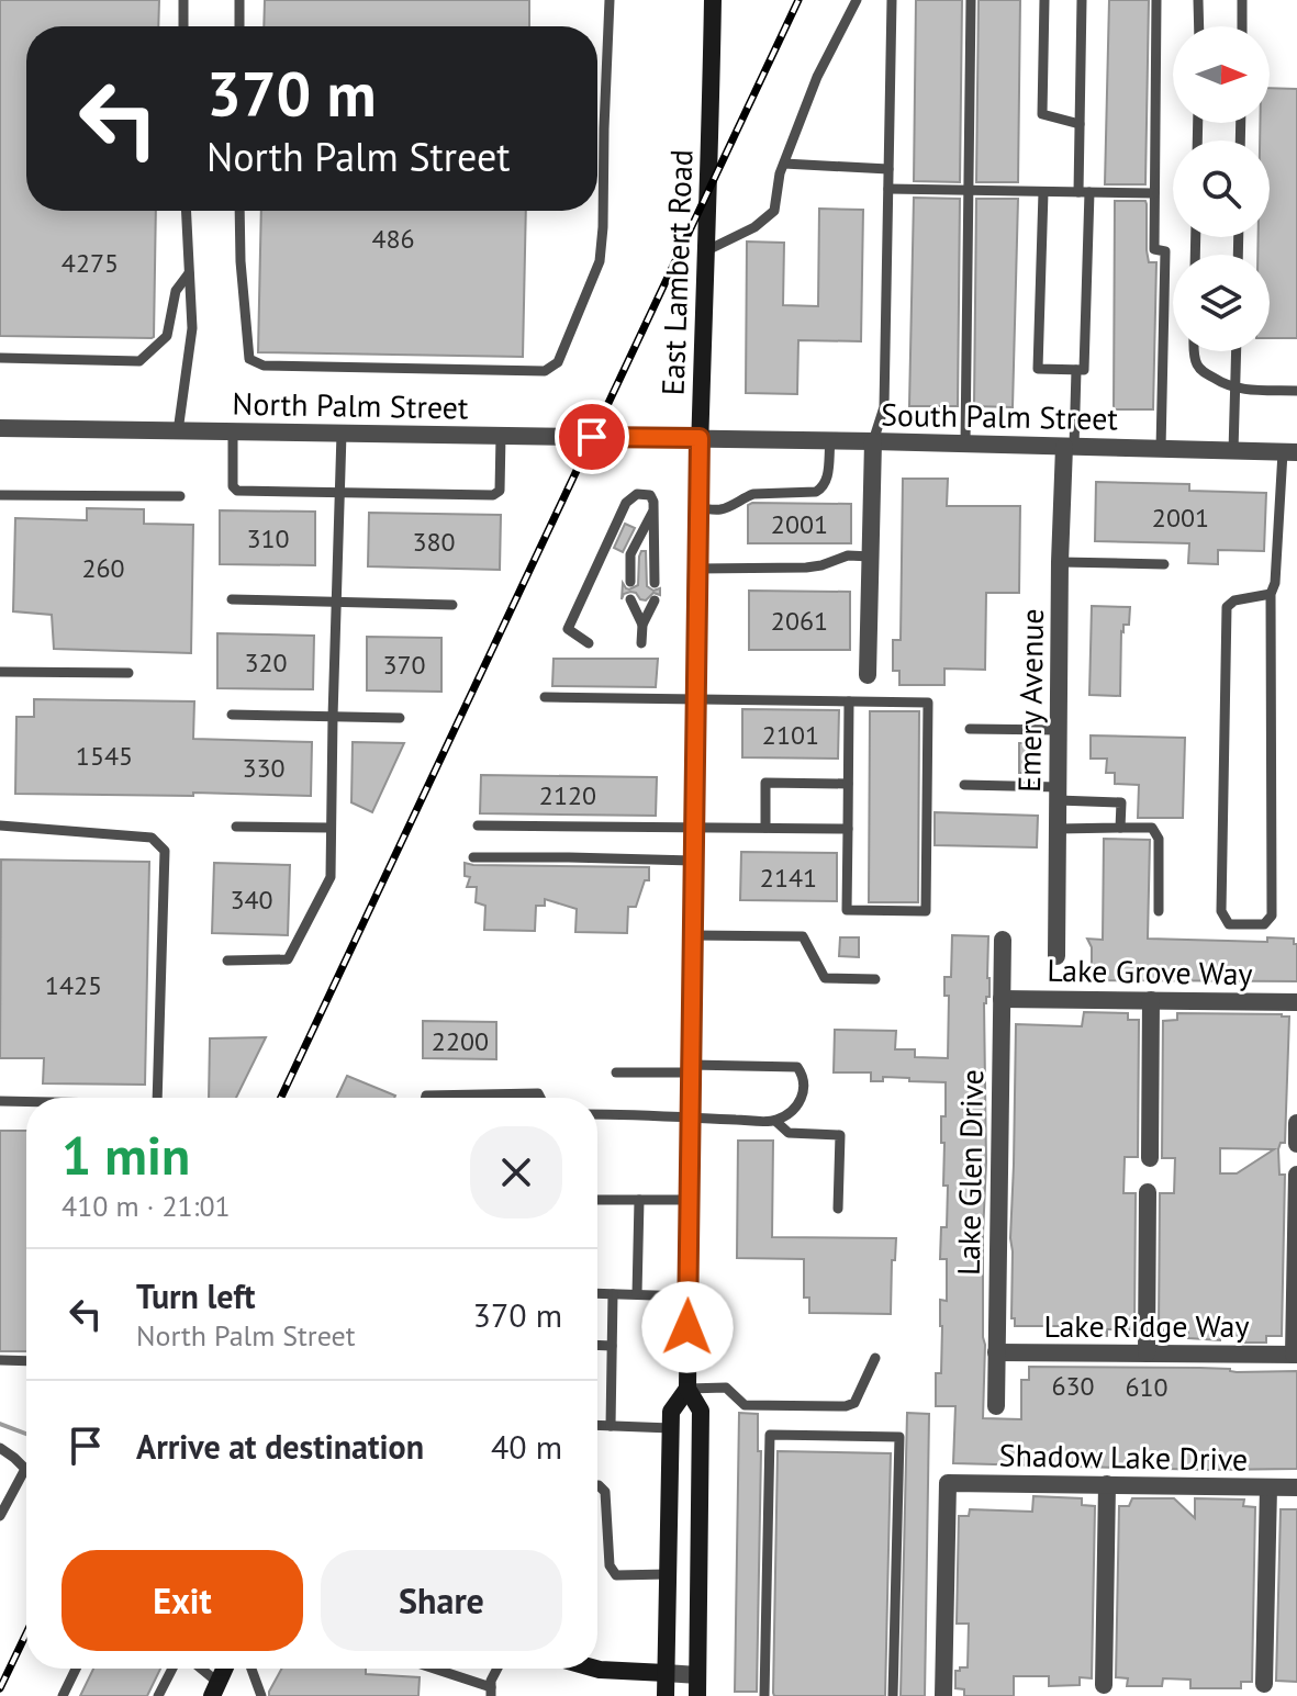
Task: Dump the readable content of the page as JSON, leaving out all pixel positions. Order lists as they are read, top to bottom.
{
  "streets": {
    "main road": ["East Lambert Road"],
    "street": [
      "North Palm Street",
      "South Palm Street",
      "Emery Avenue",
      "Lake Grove Way",
      "Lake Glen Drive",
      "Lake Ridge Way",
      "Shadow Lake Drive"
    ]
  },
  "crossings": [
    ["East Lambert Road", "North Palm Street"],
    ["East Lambert Road", "South Palm Street"],
    ["North Palm Street", "South Palm Street"],
    ["South Palm Street", "Emery Avenue"],
    ["Lake Grove Way", "Lake Glen Drive"],
    ["Lake Glen Drive", "Lake Ridge Way"]
  ],
  "house_numbers": [
    "486",
    "4275",
    "2001",
    "2001",
    "310",
    "380",
    "260",
    "2061",
    "320",
    "370",
    "2101",
    "1545",
    "330",
    "2120",
    "2141",
    "340",
    "1425",
    "2200",
    "630",
    "610"
  ],
  "north": "right",
  "page": {
    "turn": ["370 m", "North Palm Street"],
    "heading": ["1 min", "410 m · 21:01"],
    "list": [
      {
        "name": "Turn left",
        "note": "North Palm Street",
        "value": "370 m"
      },
      {
        "name": "Arrive at destination",
        "value": "40 m"
      }
    ],
    "buttons": ["Exit", "Share"]
  }
}
